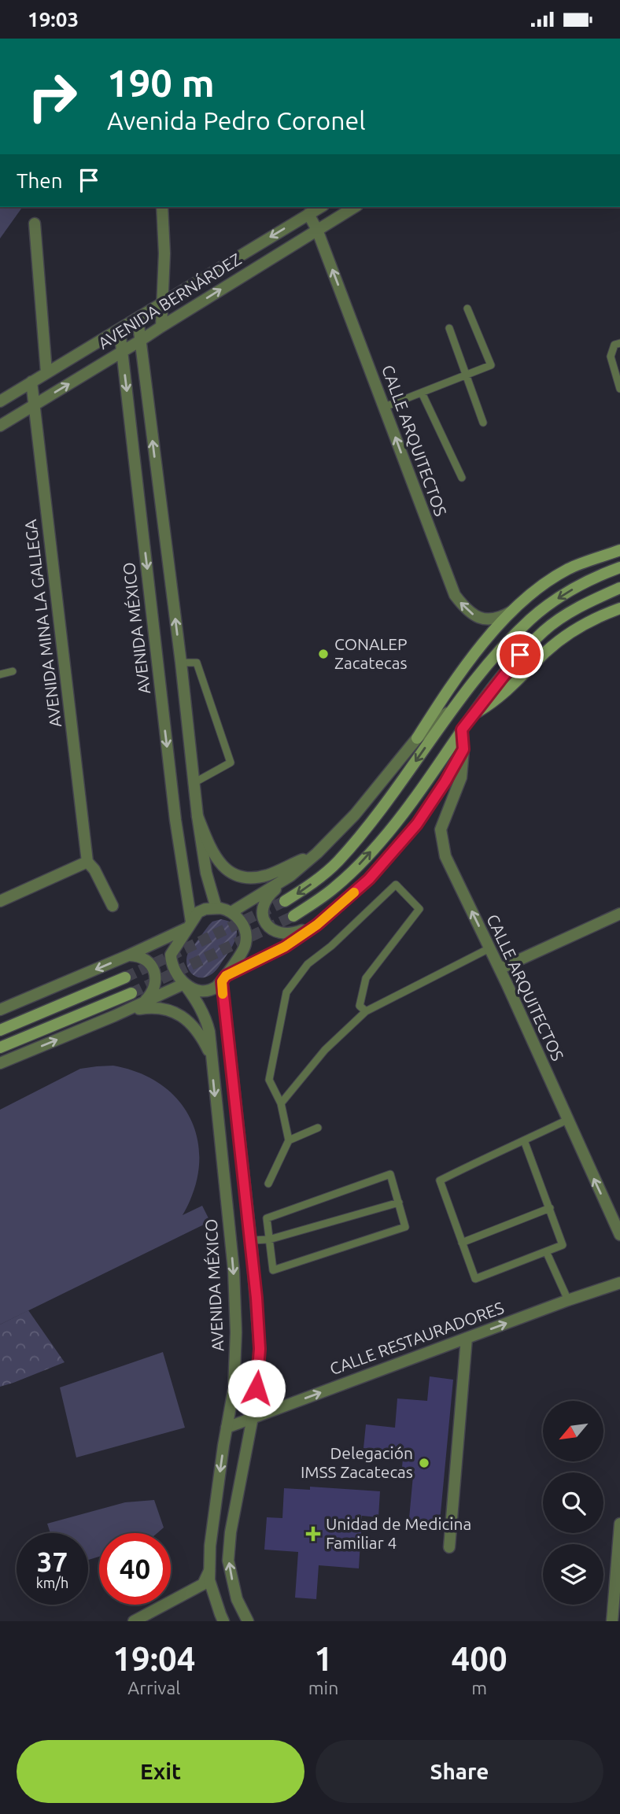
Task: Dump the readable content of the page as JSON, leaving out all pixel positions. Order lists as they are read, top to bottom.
{
  "streets": {
    "street": [
      "AVENIDA BERNÁRDEZ",
      "CALLE ARQUITECTOS",
      "AVENIDA MINA LA GALLEGA",
      "AVENIDA MÉXICO",
      "CALLE RESTAURADORES"
    ]
  },
  "crossings": [
    ["AVENIDA BERNÁRDEZ", "CALLE ARQUITECTOS"],
    ["AVENIDA BERNÁRDEZ", "AVENIDA MINA LA GALLEGA"],
    ["AVENIDA BERNÁRDEZ", "AVENIDA MÉXICO"],
    ["AVENIDA MÉXICO", "CALLE RESTAURADORES"]
  ],
  "one_way": ["CALLE ARQUITECTOS", "CALLE RESTAURADORES"],
  "places": {
    "other": ["CONALEP Zacatecas", "Delegación IMSS Zacatecas"],
    "health": ["Unidad de Medicina Familiar 4"]
  },
  "north": "bottom left",
  "page": {
    "status": "19:03",
    "turn": ["190 m", "Avenida Pedro Coronel"],
    "then": "Then",
    "speed": "37 km/h",
    "limit": "40",
    "eta": [
      "19:04",
      "Arrival",
      "1",
      "min",
      "400",
      "m"
    ],
    "buttons": ["Exit", "Share"]
  }
}
